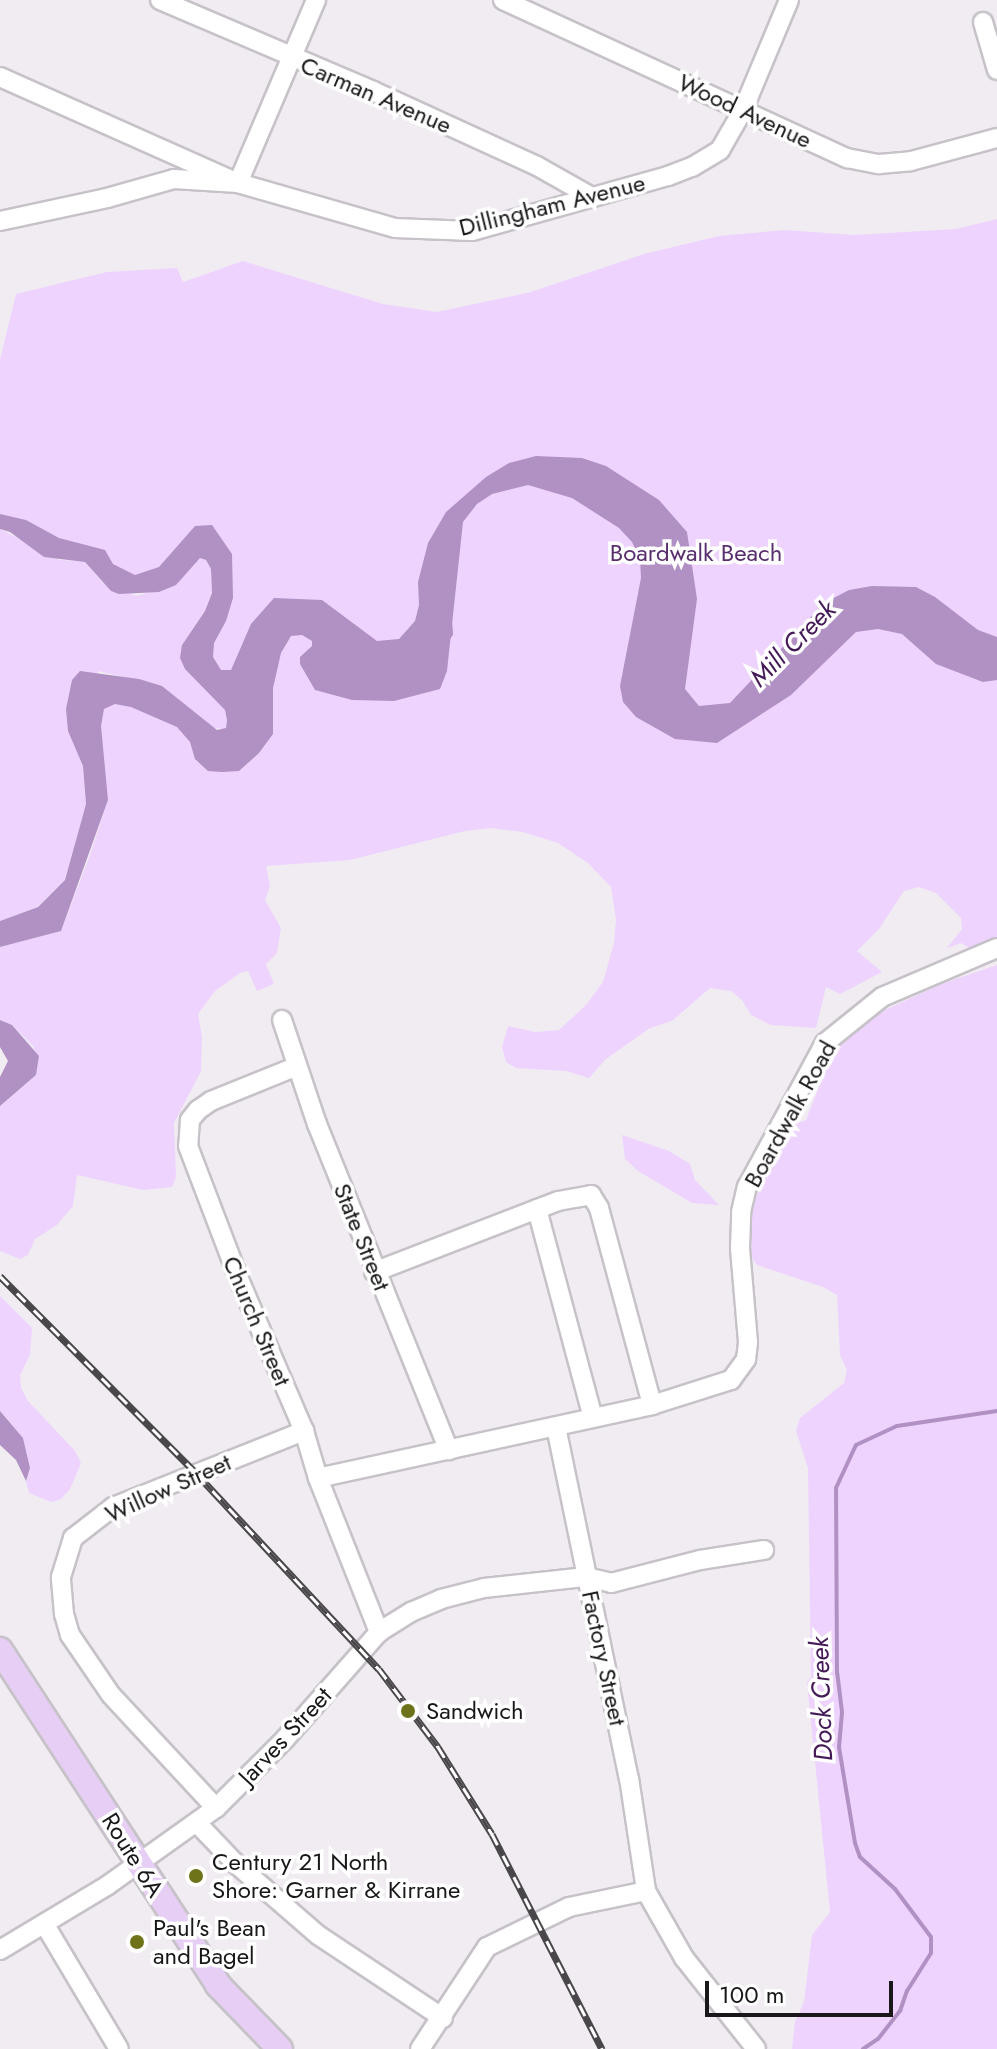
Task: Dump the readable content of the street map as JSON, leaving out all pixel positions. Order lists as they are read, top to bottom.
{
  "streets": {
    "main road": ["Route 6A"],
    "street": [
      "Carman Avenue",
      "Wood Avenue",
      "Dillingham Avenue",
      "Boardwalk Road",
      "State Street",
      "Church Street",
      "Willow Street",
      "Factory Street",
      "Jarves Street"
    ]
  },
  "crossings": [
    ["Carman Avenue", "Dillingham Avenue"],
    ["Wood Avenue", "Dillingham Avenue"],
    ["State Street", "Church Street"],
    ["Church Street", "Willow Street"],
    ["Church Street", "Jarves Street"],
    ["Willow Street", "Jarves Street"],
    ["Factory Street", "Jarves Street"],
    ["Jarves Street", "Route 6A"]
  ],
  "water": ["Mill Creek", "Dock Creek"],
  "parks": ["Boardwalk Beach"],
  "places": ["Sandwich", "Century 21 North Shore: Garner & Kirrane", "Paul's Bean and Bagel"],
  "scale_bar": "100 m"
}
